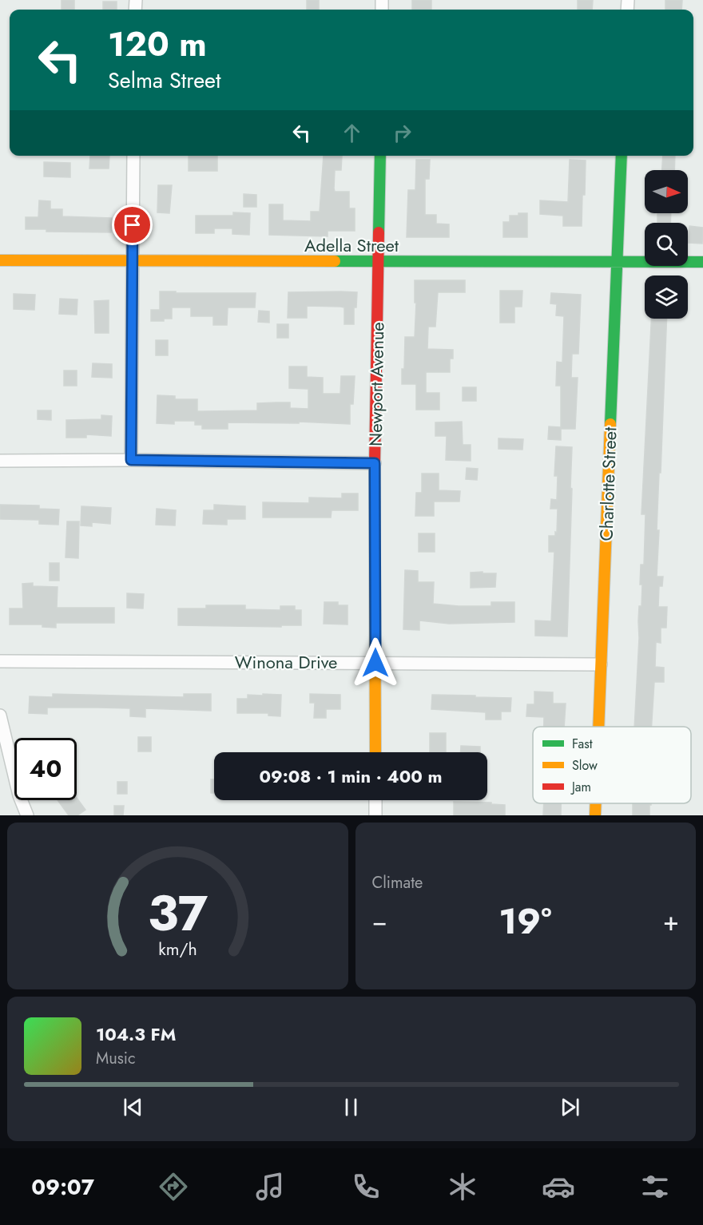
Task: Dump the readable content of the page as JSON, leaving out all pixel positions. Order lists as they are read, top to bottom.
{
  "streets": {
    "street": [
      "Adella Street",
      "Newport Avenue",
      "Charlotte Street",
      "Winona Drive"
    ]
  },
  "crossings": [
    ["Adella Street", "Newport Avenue"],
    ["Adella Street", "Charlotte Street"],
    ["Newport Avenue", "Winona Drive"],
    ["Charlotte Street", "Winona Drive"]
  ],
  "legend": ["Fast", "Slow", "Jam"],
  "north": "right",
  "page": {
    "turn": ["120 m", "Selma Street"],
    "limit": "40",
    "trip": "09:08 · 1 min · 400 m",
    "tile": "Climate",
    "heat": ["−", "19°", "+"],
    "song": ["104.3 FM", "Music"],
    "tabs": "09:07",
    "gauge": ["37", "km/h"]
  }
}
